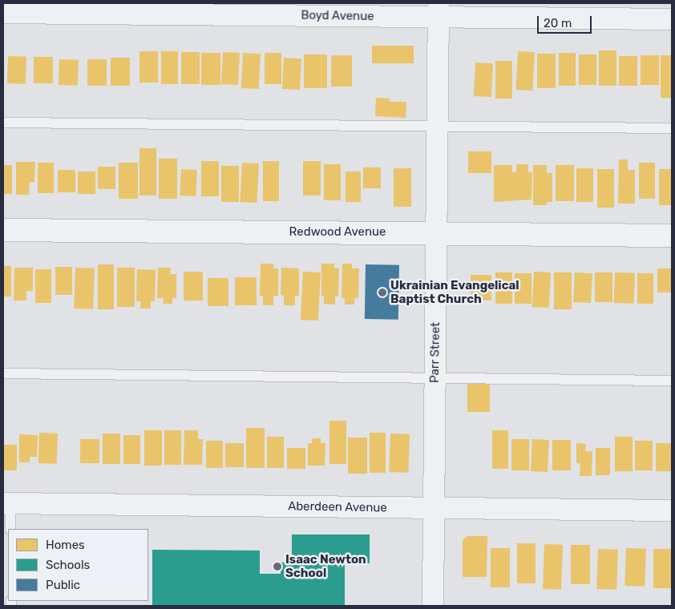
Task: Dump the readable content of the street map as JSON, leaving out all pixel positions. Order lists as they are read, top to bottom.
{
  "streets": {
    "street": [
      "Boyd Avenue",
      "Redwood Avenue",
      "Parr Street",
      "Aberdeen Avenue"
    ]
  },
  "crossings": [
    ["Boyd Avenue", "Parr Street"],
    ["Redwood Avenue", "Parr Street"],
    ["Parr Street", "Aberdeen Avenue"]
  ],
  "places": ["Ukrainian Evangelical Baptist Church", "Isaac Newton School"],
  "legend": ["Homes", "Schools", "Public"],
  "scale_bar": "20 m"
}
